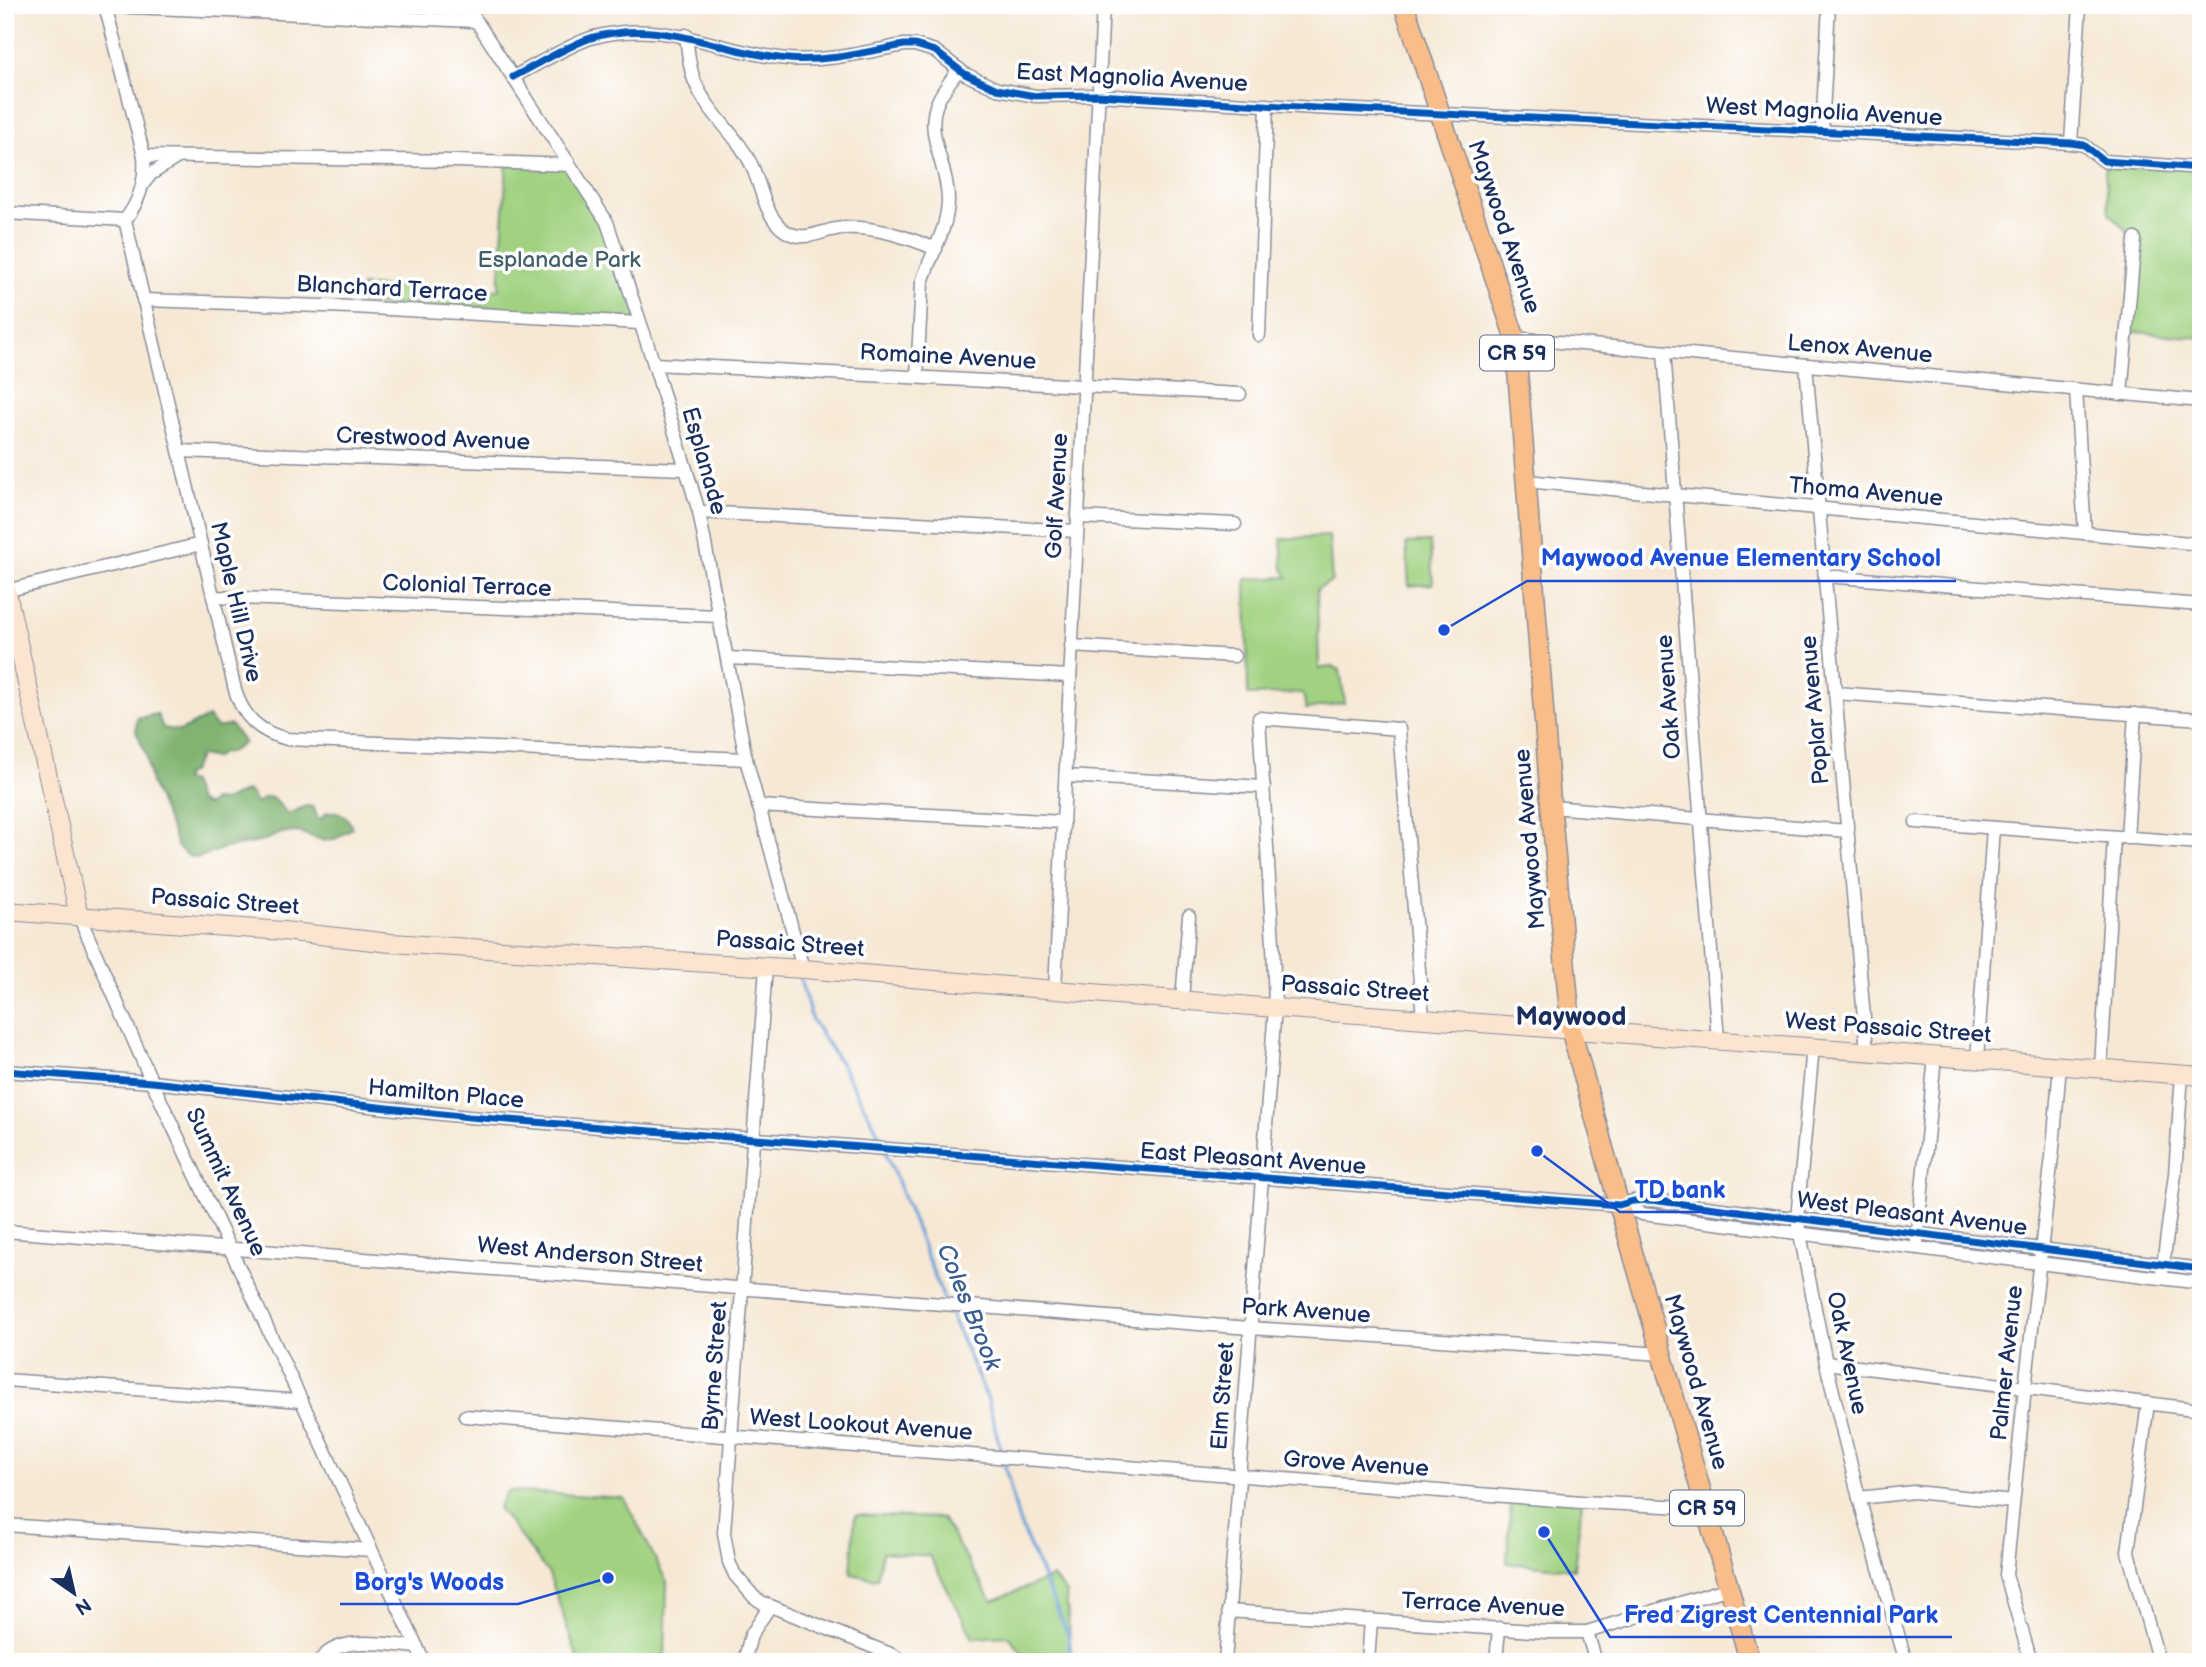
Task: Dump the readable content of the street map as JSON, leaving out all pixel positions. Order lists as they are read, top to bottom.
{
  "streets": {
    "main road": [
      "Maywood Avenue",
      "CR 59",
      "Passaic Street",
      "West Passaic Street",
      "Summit Avenue"
    ],
    "street": [
      "East Magnolia Avenue",
      "West Magnolia Avenue",
      "Blanchard Terrace",
      "Lenox Avenue",
      "Romaine Avenue",
      "Crestwood Avenue",
      "Esplanade",
      "Thoma Avenue",
      "Golf Avenue",
      "Colonial Terrace",
      "Maple Hill Drive",
      "Oak Avenue",
      "Poplar Avenue",
      "Hamilton Place",
      "East Pleasant Avenue",
      "West Pleasant Avenue",
      "West Anderson Street",
      "Park Avenue",
      "Palmer Avenue",
      "Byrne Street",
      "Elm Street",
      "West Lookout Avenue",
      "Grove Avenue",
      "Terrace Avenue"
    ]
  },
  "crossings": [
    ["East Magnolia Avenue", "West Magnolia Avenue"],
    ["East Magnolia Avenue", "Maywood Avenue"],
    ["East Magnolia Avenue", "Esplanade"],
    ["East Magnolia Avenue", "Golf Avenue"],
    ["West Magnolia Avenue", "Maywood Avenue"],
    ["Maywood Avenue", "Lenox Avenue"],
    ["Maywood Avenue", "Thoma Avenue"],
    ["Maywood Avenue", "Passaic Street"],
    ["Maywood Avenue", "West Passaic Street"],
    ["Maywood Avenue", "East Pleasant Avenue"],
    ["Maywood Avenue", "West Pleasant Avenue"],
    ["Maywood Avenue", "Park Avenue"],
    ["Maywood Avenue", "Grove Avenue"],
    ["Maywood Avenue", "Terrace Avenue"],
    ["Blanchard Terrace", "Esplanade"],
    ["Blanchard Terrace", "Maple Hill Drive"],
    ["Lenox Avenue", "Oak Avenue"],
    ["Lenox Avenue", "Poplar Avenue"],
    ["Romaine Avenue", "Esplanade"],
    ["Romaine Avenue", "Golf Avenue"],
    ["Crestwood Avenue", "Esplanade"],
    ["Crestwood Avenue", "Maple Hill Drive"],
    ["Esplanade", "Colonial Terrace"],
    ["Esplanade", "Maple Hill Drive"],
    ["Esplanade", "Passaic Street"],
    ["Thoma Avenue", "Oak Avenue"],
    ["Thoma Avenue", "Poplar Avenue"],
    ["Golf Avenue", "Passaic Street"],
    ["Colonial Terrace", "Maple Hill Drive"],
    ["Oak Avenue", "West Passaic Street"],
    ["Oak Avenue", "West Pleasant Avenue"],
    ["Poplar Avenue", "West Passaic Street"],
    ["Passaic Street", "West Passaic Street"],
    ["Passaic Street", "Summit Avenue"],
    ["Passaic Street", "Byrne Street"],
    ["Passaic Street", "Elm Street"],
    ["West Passaic Street", "Palmer Avenue"],
    ["Hamilton Place", "East Pleasant Avenue"],
    ["Hamilton Place", "Summit Avenue"],
    ["Hamilton Place", "Byrne Street"],
    ["East Pleasant Avenue", "West Pleasant Avenue"],
    ["East Pleasant Avenue", "Elm Street"],
    ["Summit Avenue", "West Anderson Street"],
    ["West Pleasant Avenue", "Palmer Avenue"],
    ["West Anderson Street", "Park Avenue"],
    ["West Anderson Street", "Byrne Street"],
    ["Park Avenue", "Elm Street"],
    ["Byrne Street", "West Lookout Avenue"],
    ["Elm Street", "Grove Avenue"],
    ["Elm Street", "Terrace Avenue"],
    ["West Lookout Avenue", "Grove Avenue"]
  ],
  "districts": ["Maywood"],
  "water": ["Coles Brook"],
  "parks": ["Esplanade Park"],
  "places": [
    "Maywood Avenue Elementary School",
    "TD bank",
    "Fred Zigrest Centennial Park",
    "Borg's Woods"
  ],
  "north": "bottom right"
}
